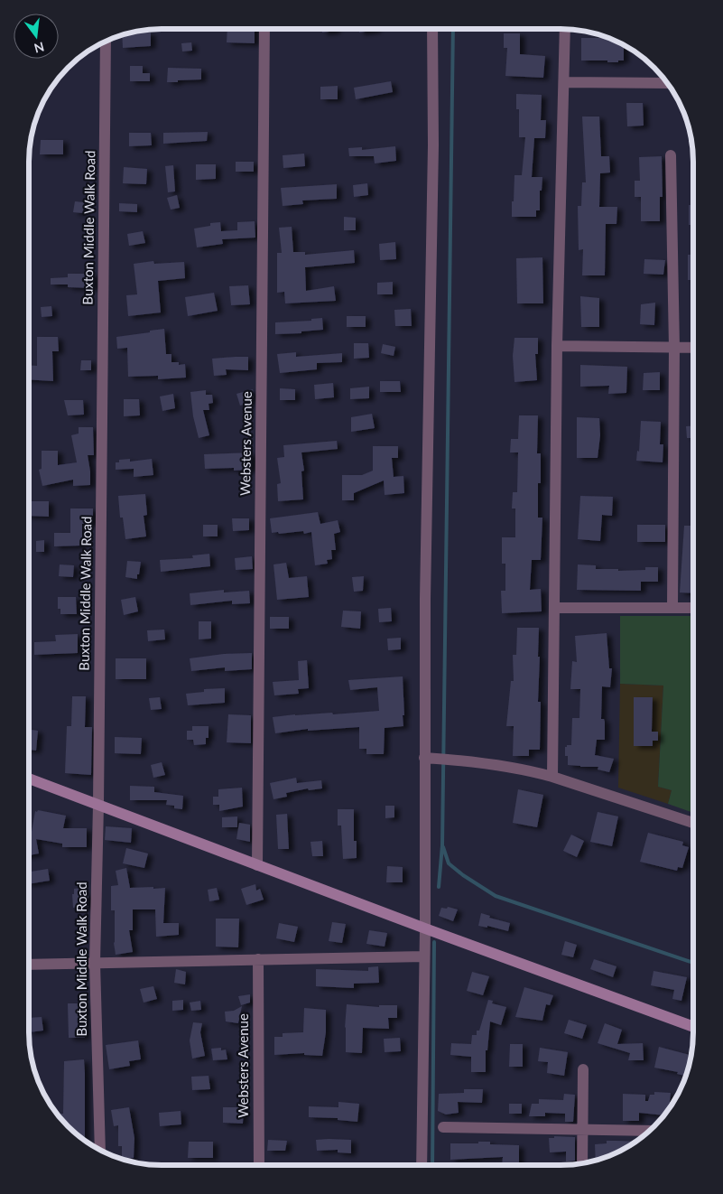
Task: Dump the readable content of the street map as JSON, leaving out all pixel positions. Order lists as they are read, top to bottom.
{
  "streets": {
    "street": ["Buxton Middle Walk Road", "Websters Avenue"]
  },
  "north": "bottom"
}
